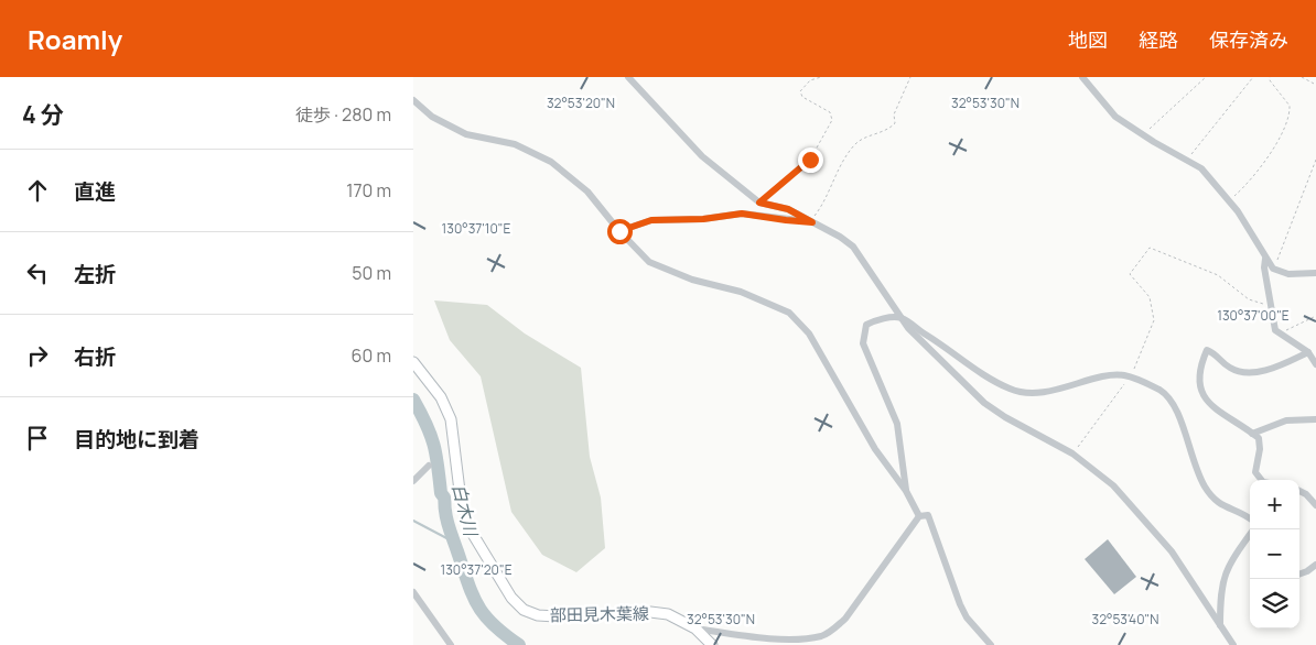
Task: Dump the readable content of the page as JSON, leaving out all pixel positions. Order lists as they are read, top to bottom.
{
  "streets": {
    "main road": ["部田見木葉線"]
  },
  "water": ["白木川"],
  "page": {
    "header": "Roamly",
    "nav": ["地図", "経路", "保存済み"],
    "heading": ["4 分", "徒歩 · 280 m"],
    "list": [
      ["直進", "170 m"],
      ["左折", "50 m"],
      ["右折", "60 m"],
      "目的地に到着"
    ],
    "map_buttons": ["+", "−"]
  },
  "coordinates": [
    "32°53'20\"N",
    "32°53'30\"N",
    "130°37'10\"E",
    "130°37'00\"E",
    "130°37'20\"E",
    "32°53'40\"N"
  ]
}
